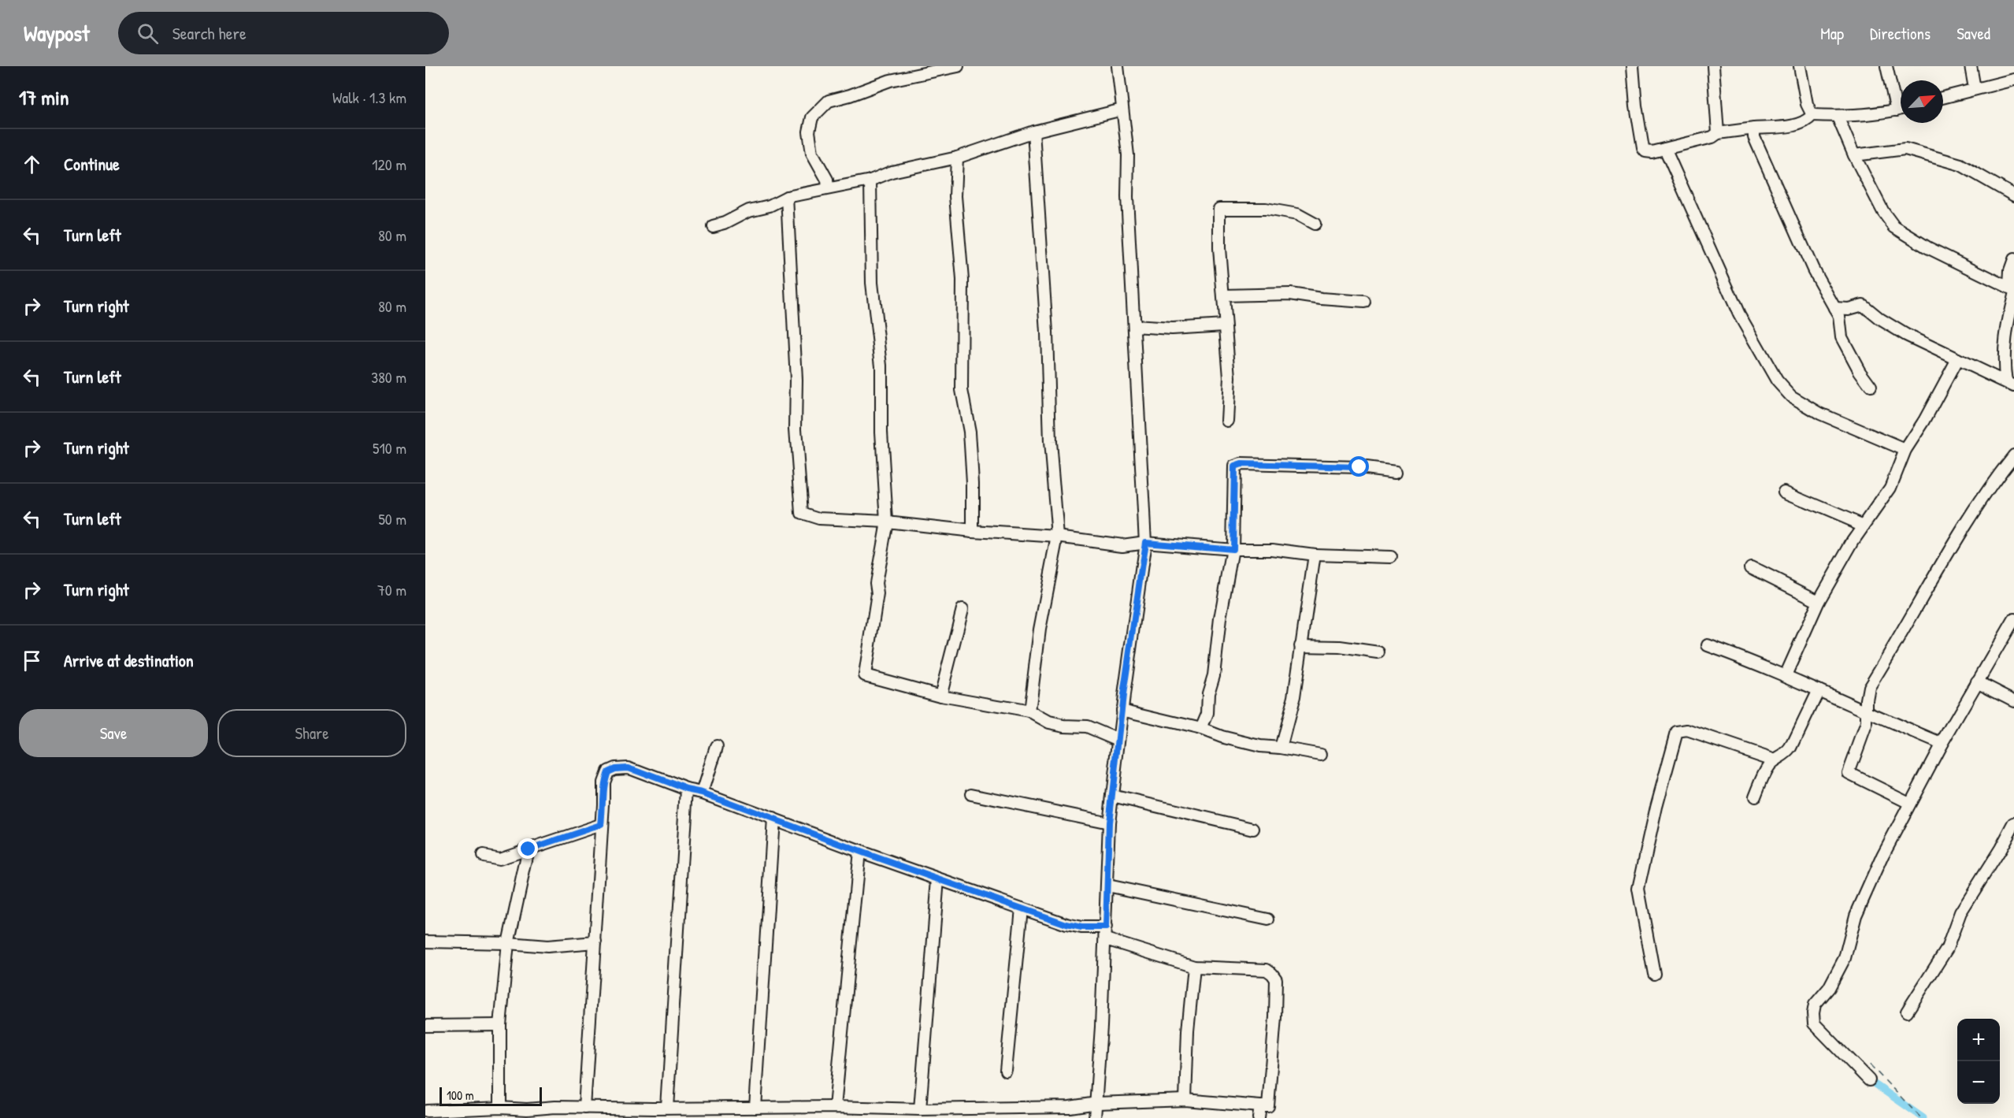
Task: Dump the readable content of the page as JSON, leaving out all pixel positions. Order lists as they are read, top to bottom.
{
  "scale_bar": "100 m",
  "north": "top right",
  "page": {
    "header": "Waypost",
    "search": "Search here",
    "nav": ["Map", "Directions", "Saved"],
    "heading": ["17 min", "Walk · 1.3 km"],
    "list": [
      ["Continue", "120 m"],
      ["Turn left", "80 m"],
      ["Turn right", "80 m"],
      ["Turn left", "380 m"],
      ["Turn right", "510 m"],
      ["Turn left", "50 m"],
      ["Turn right", "70 m"],
      "Arrive at destination"
    ],
    "buttons": ["Save", "Share"],
    "map_buttons": ["+", "−"],
    "scale": "100 m"
  }
}
